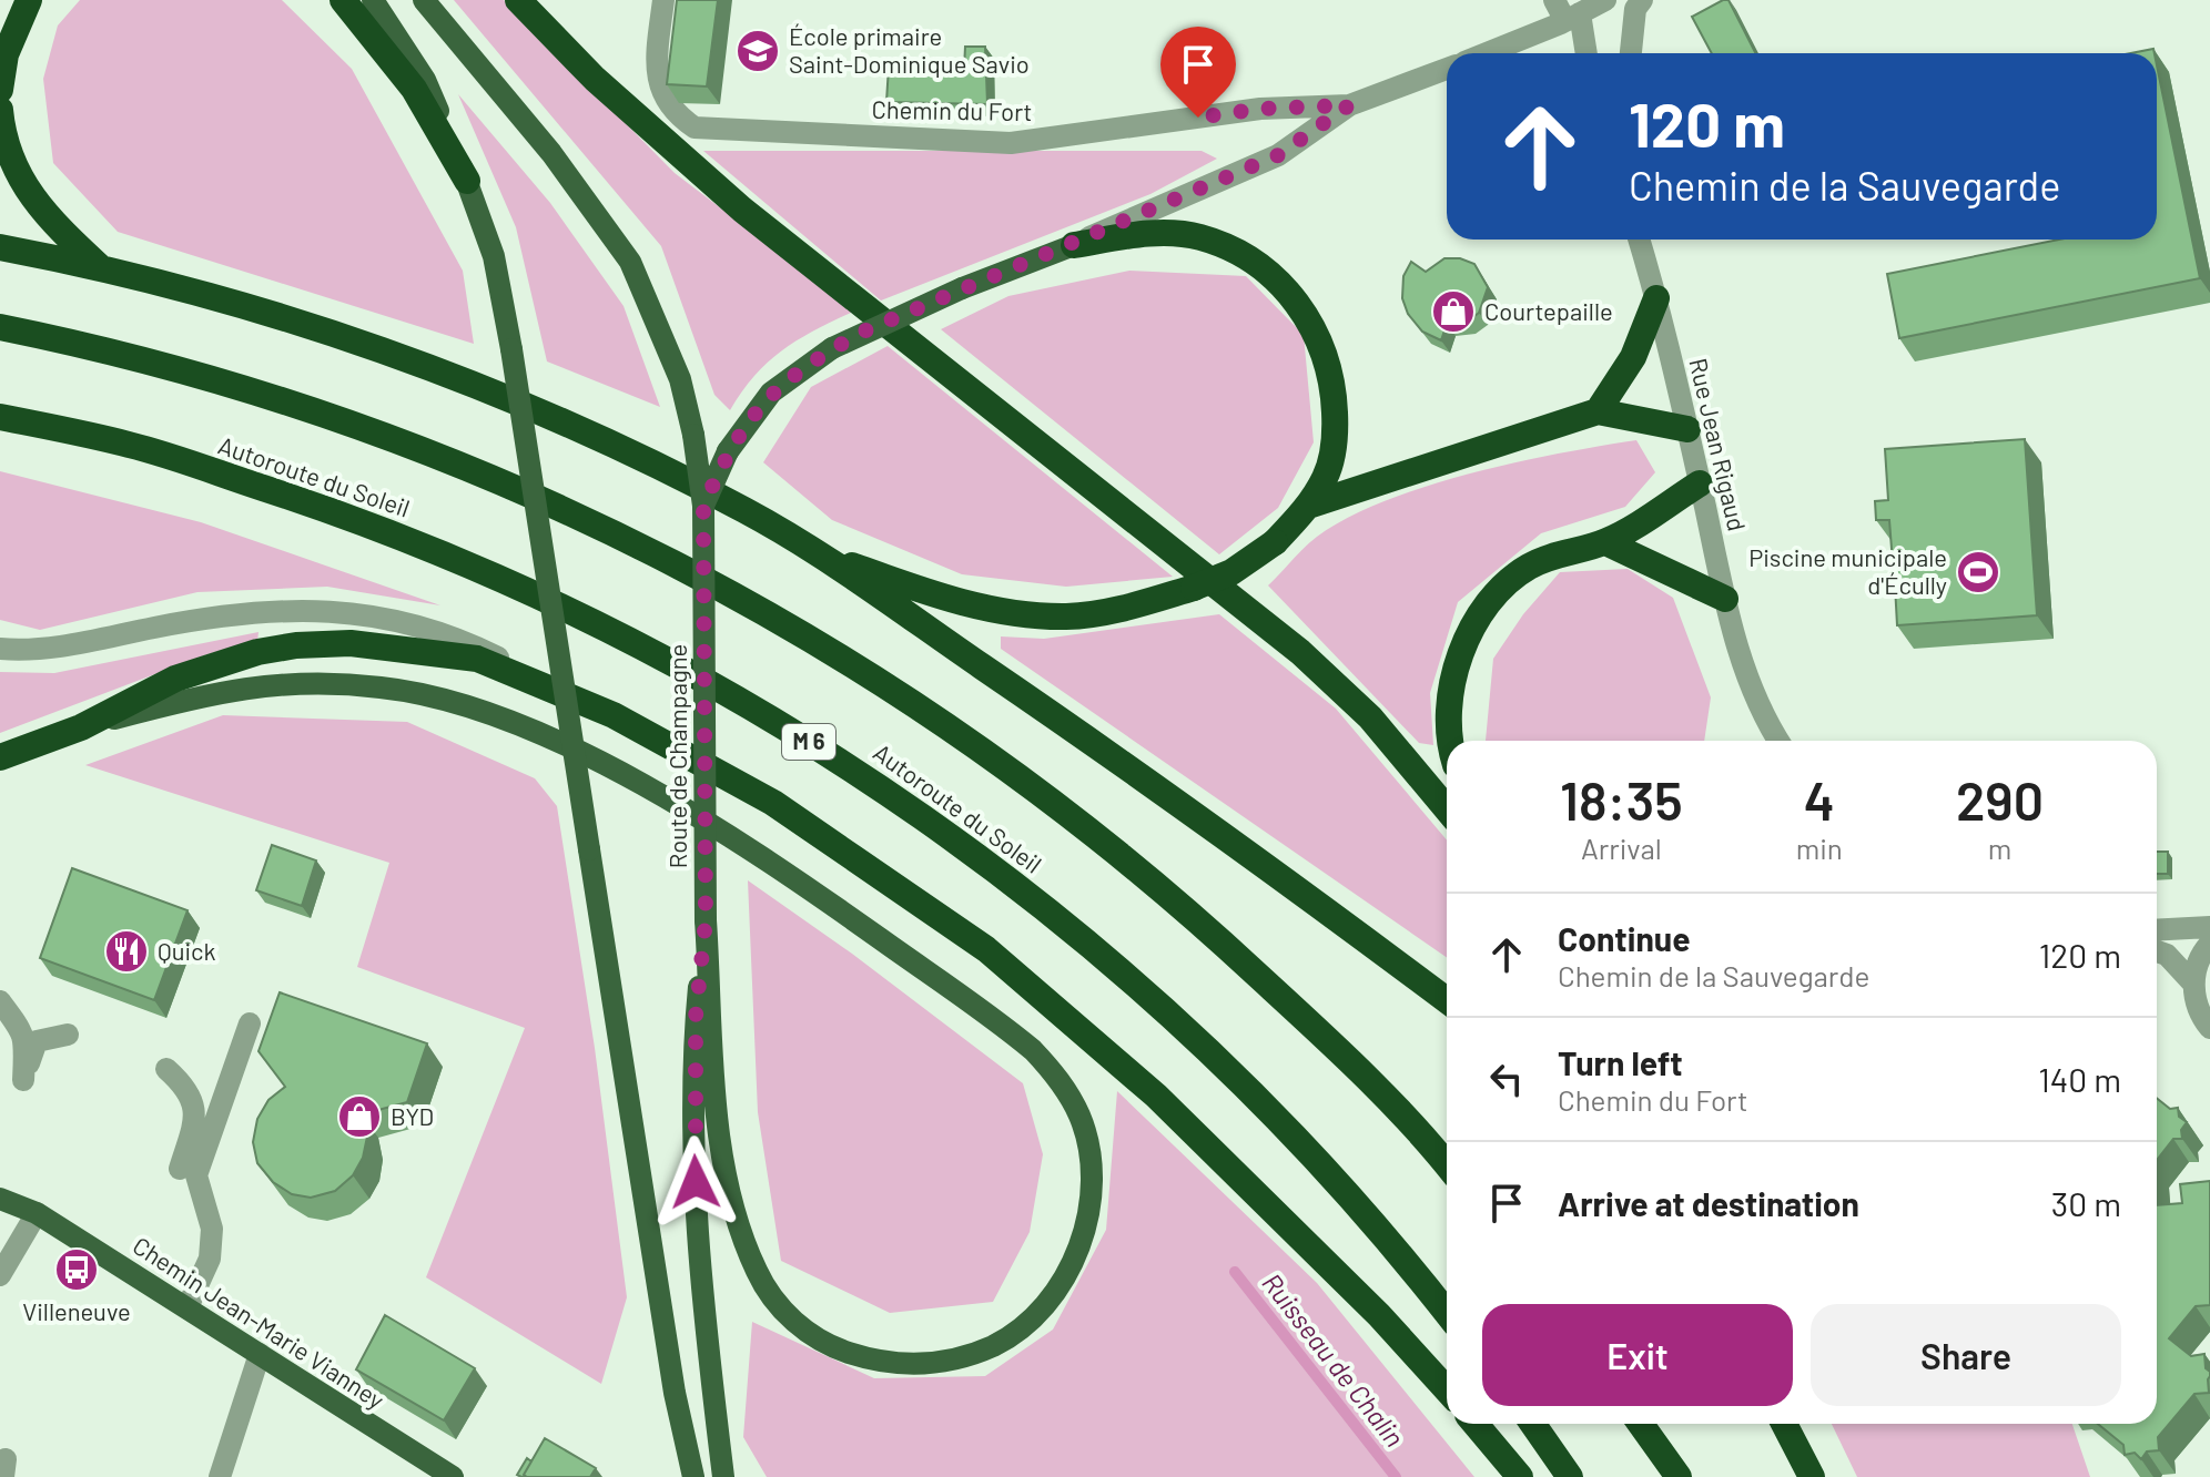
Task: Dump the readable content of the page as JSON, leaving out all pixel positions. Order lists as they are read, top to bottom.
{
  "streets": {
    "highway": ["Autoroute du Soleil", "M 6"],
    "main road": ["Route de Champagne", "Chemin Jean-Marie Vianney"],
    "street": ["Chemin du Fort", "Rue Jean Rigaud"]
  },
  "water": ["Ruisseau de Chalin"],
  "places": {
    "school or university": ["École primaire Saint-Dominique Savio"],
    "shop": ["Courtepaille", "BYD"],
    "sports": ["Piscine municipale d'Écully"],
    "restaurant": ["Quick"],
    "bus stop": ["Villeneuve"]
  },
  "page": {
    "turn": ["120 m", "Chemin de la Sauvegarde"],
    "eta": [
      "18:35",
      "Arrival",
      "4",
      "min",
      "290",
      "m"
    ],
    "list": [
      {
        "name": "Continue",
        "note": "Chemin de la Sauvegarde",
        "value": "120 m"
      },
      {
        "name": "Turn left",
        "note": "Chemin du Fort",
        "value": "140 m"
      },
      {
        "name": "Arrive at destination",
        "value": "30 m"
      }
    ],
    "buttons": ["Exit", "Share"]
  }
}
